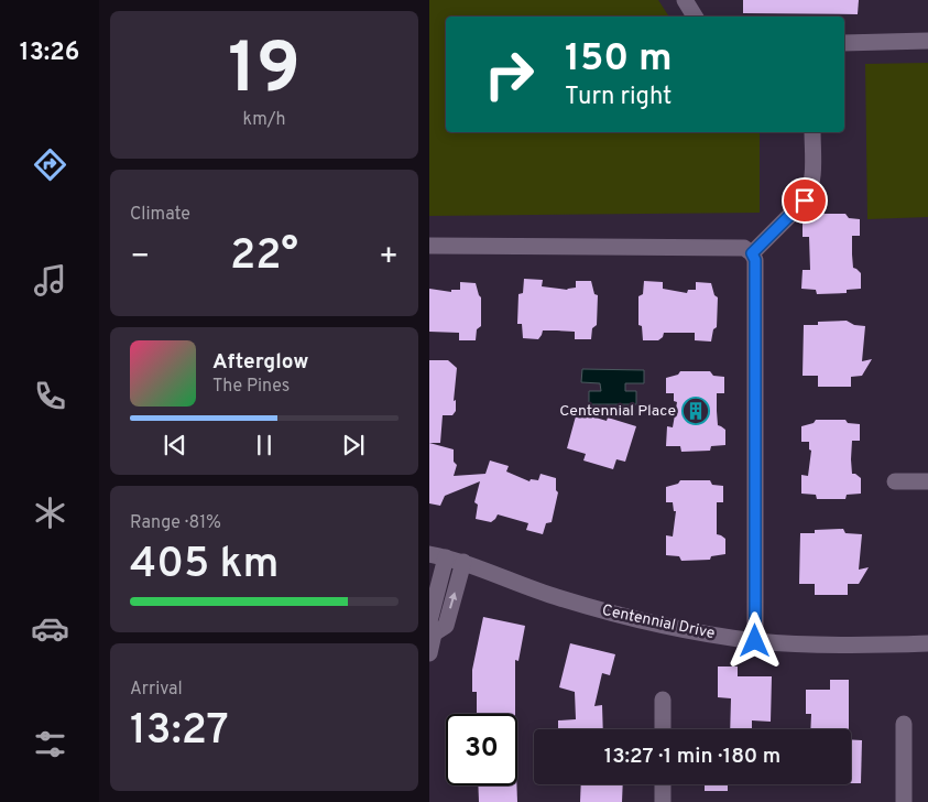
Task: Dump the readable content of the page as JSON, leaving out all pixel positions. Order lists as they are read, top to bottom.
{
  "streets": {
    "street": ["Centennial Drive"]
  },
  "places": {
    "building": ["Centennial Place"]
  },
  "page": {
    "tabs": "13:26",
    "tile": [
      ["19", "km/h"],
      "Climate",
      ["Range · 81%", "405 km"],
      ["Arrival", "13:27"]
    ],
    "turn": ["150 m", "Turn right"],
    "heat": ["−", "22°", "+"],
    "song": ["Afterglow", "The Pines"],
    "limit": "30",
    "trip": "13:27 · 1 min · 180 m"
  }
}
